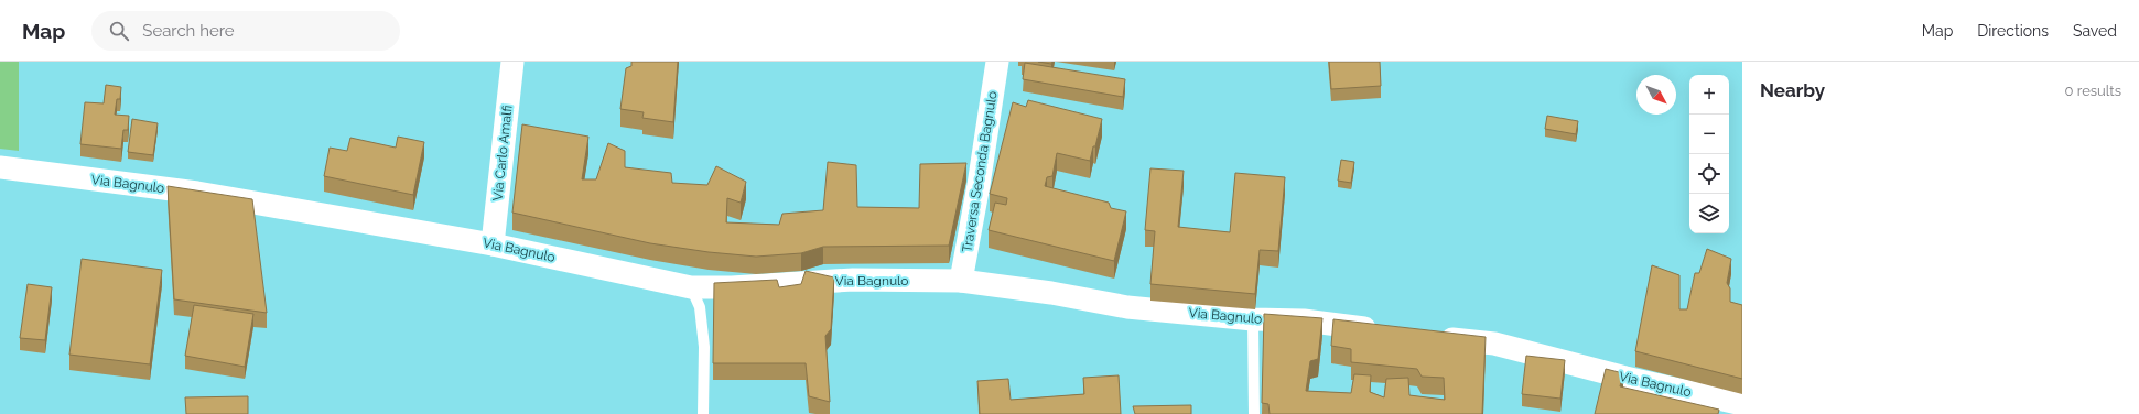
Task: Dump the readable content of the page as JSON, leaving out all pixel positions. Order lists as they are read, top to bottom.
{
  "streets": {
    "street": ["Via Carlo Amalfi", "Traversa Seconda Bagnulo", "Via Bagnulo"]
  },
  "crossings": [
    ["Via Carlo Amalfi", "Via Bagnulo"],
    ["Traversa Seconda Bagnulo", "Via Bagnulo"]
  ],
  "north": "bottom right",
  "page": {
    "header": "Map",
    "search": "Search here",
    "nav": ["Map", "Directions", "Saved"],
    "heading": ["Nearby", "0 results"],
    "map_buttons": ["+", "−"]
  }
}
